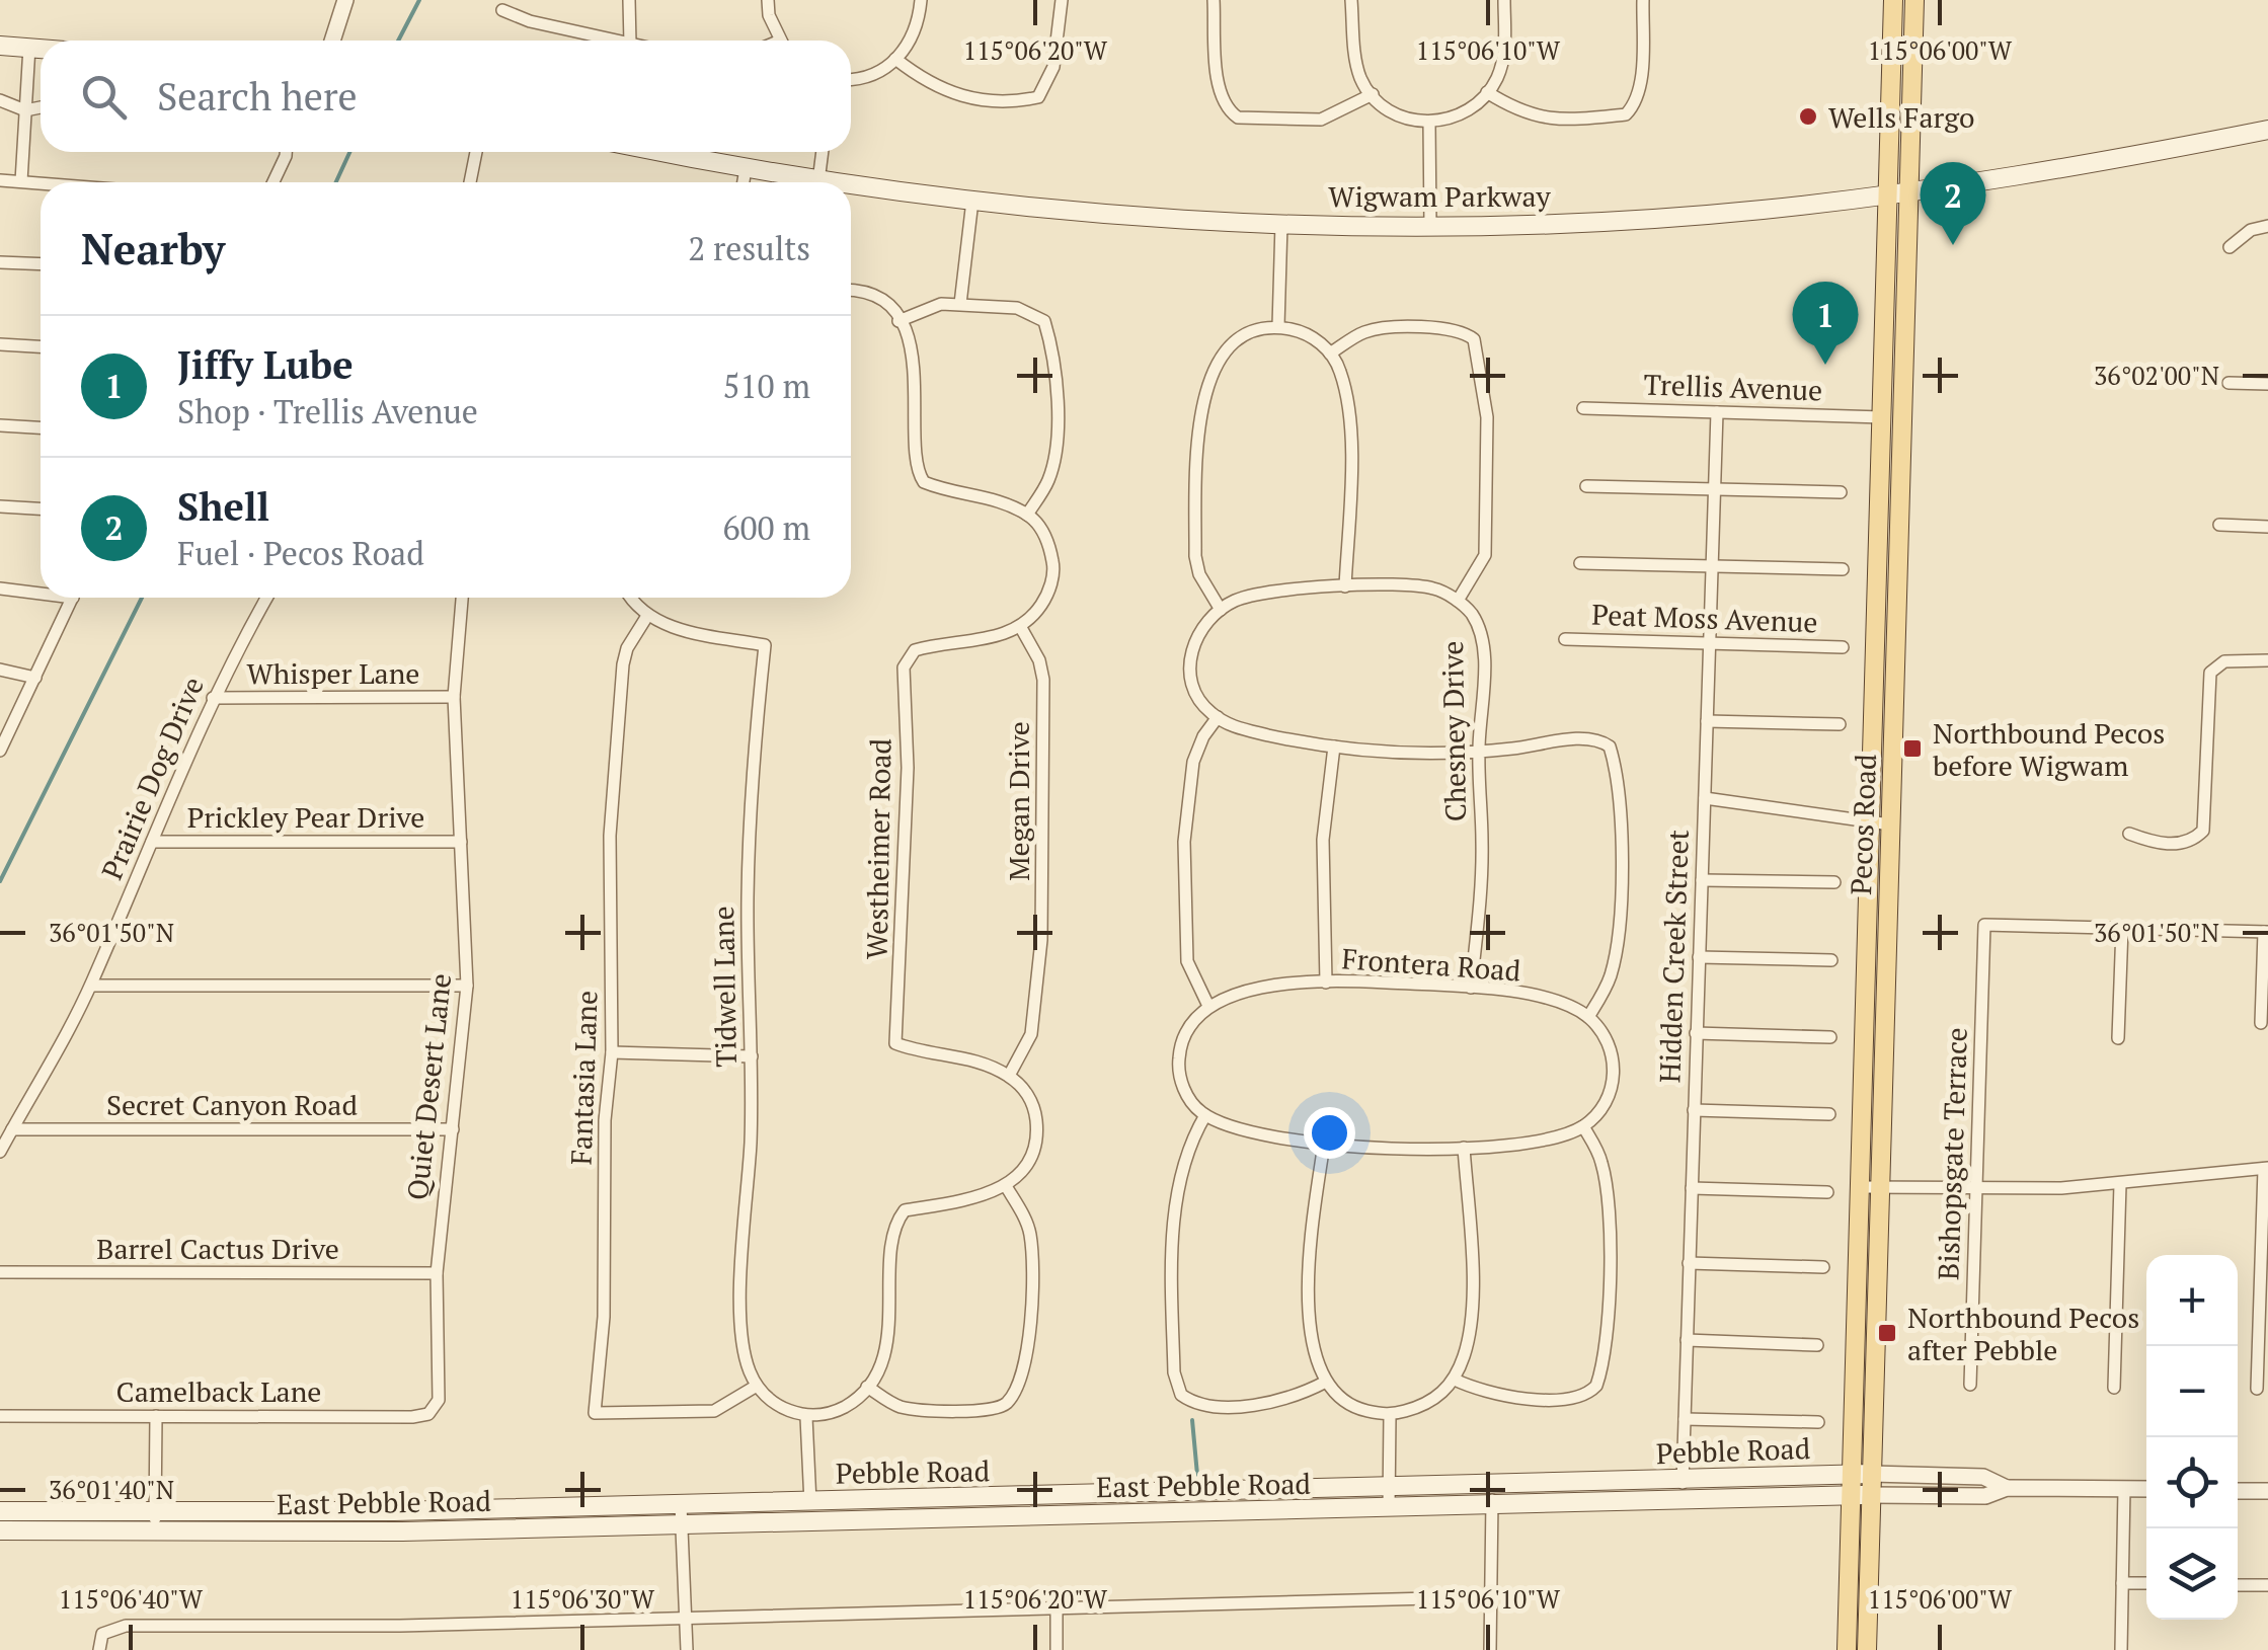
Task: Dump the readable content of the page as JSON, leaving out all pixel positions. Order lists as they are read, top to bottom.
{
  "streets": {
    "main road": [
      "Wigwam Parkway",
      "Pecos Road",
      "Pebble Road",
      "East Pebble Road"
    ],
    "street": [
      "Trellis Avenue",
      "Peat Moss Avenue",
      "Whisper Lane",
      "Chesney Drive",
      "Prairie Dog Drive",
      "Megan Drive",
      "Prickley Pear Drive",
      "Westheimer Road",
      "Hidden Creek Street",
      "Frontera Road",
      "Tidwell Lane",
      "Fantasia Lane",
      "Quiet Desert Lane",
      "Secret Canyon Road",
      "Bishopsgate Terrace",
      "Barrel Cactus Drive",
      "Camelback Lane"
    ]
  },
  "crossings": [
    ["Wigwam Parkway", "Pecos Road"],
    ["Trellis Avenue", "Pecos Road"],
    ["Trellis Avenue", "Hidden Creek Street"],
    ["Peat Moss Avenue", "Hidden Creek Street"],
    ["Whisper Lane", "Prairie Dog Drive"],
    ["Whisper Lane", "Quiet Desert Lane"],
    ["Chesney Drive", "Frontera Road"],
    ["Prairie Dog Drive", "Prickley Pear Drive"],
    ["Prairie Dog Drive", "Secret Canyon Road"],
    ["Megan Drive", "Westheimer Road"],
    ["Prickley Pear Drive", "Quiet Desert Lane"],
    ["Pecos Road", "Pebble Road"],
    ["Pecos Road", "East Pebble Road"],
    ["Hidden Creek Street", "Pebble Road"],
    ["Hidden Creek Street", "East Pebble Road"],
    ["Tidwell Lane", "Fantasia Lane"],
    ["Quiet Desert Lane", "Secret Canyon Road"],
    ["Quiet Desert Lane", "Barrel Cactus Drive"],
    ["Quiet Desert Lane", "Camelback Lane"],
    ["Pebble Road", "East Pebble Road"]
  ],
  "places": {
    "other": ["Wells Fargo"],
    "transit": ["Northbound Pecos before Wigwam", "Northbound Pecos after Pebble"]
  },
  "page": {
    "search": "Search here",
    "pins": ["2", "1"],
    "heading": ["Nearby", "2 results"],
    "list": [
      {
        "mark": "1",
        "name": "Jiffy Lube",
        "note": "Shop · Trellis Avenue",
        "value": "510 m"
      },
      {
        "mark": "2",
        "name": "Shell",
        "note": "Fuel · Pecos Road",
        "value": "600 m"
      }
    ],
    "map_buttons": ["+", "−"]
  },
  "coordinates": [
    "115°06'20\"W",
    "115°06'10\"W",
    "115°06'00\"W",
    "36°02'00\"N",
    "36°01'50\"N",
    "36°01'40\"N",
    "115°06'40\"W",
    "115°06'30\"W"
  ]
}
